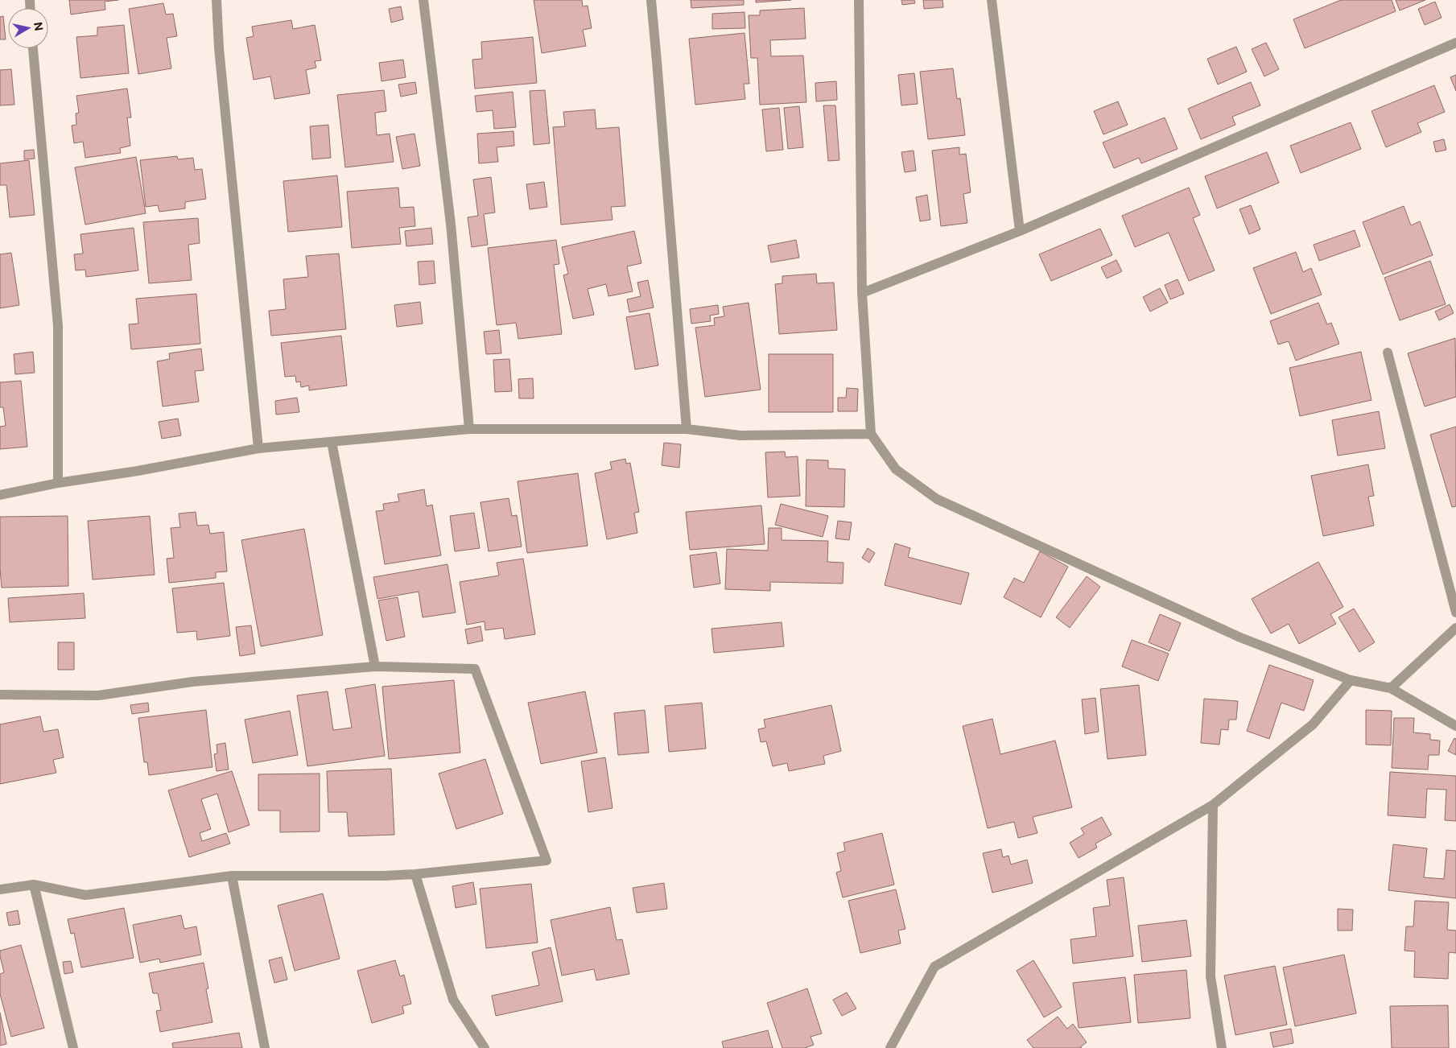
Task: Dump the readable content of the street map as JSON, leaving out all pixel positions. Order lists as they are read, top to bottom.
{
  "north": "right"
}
